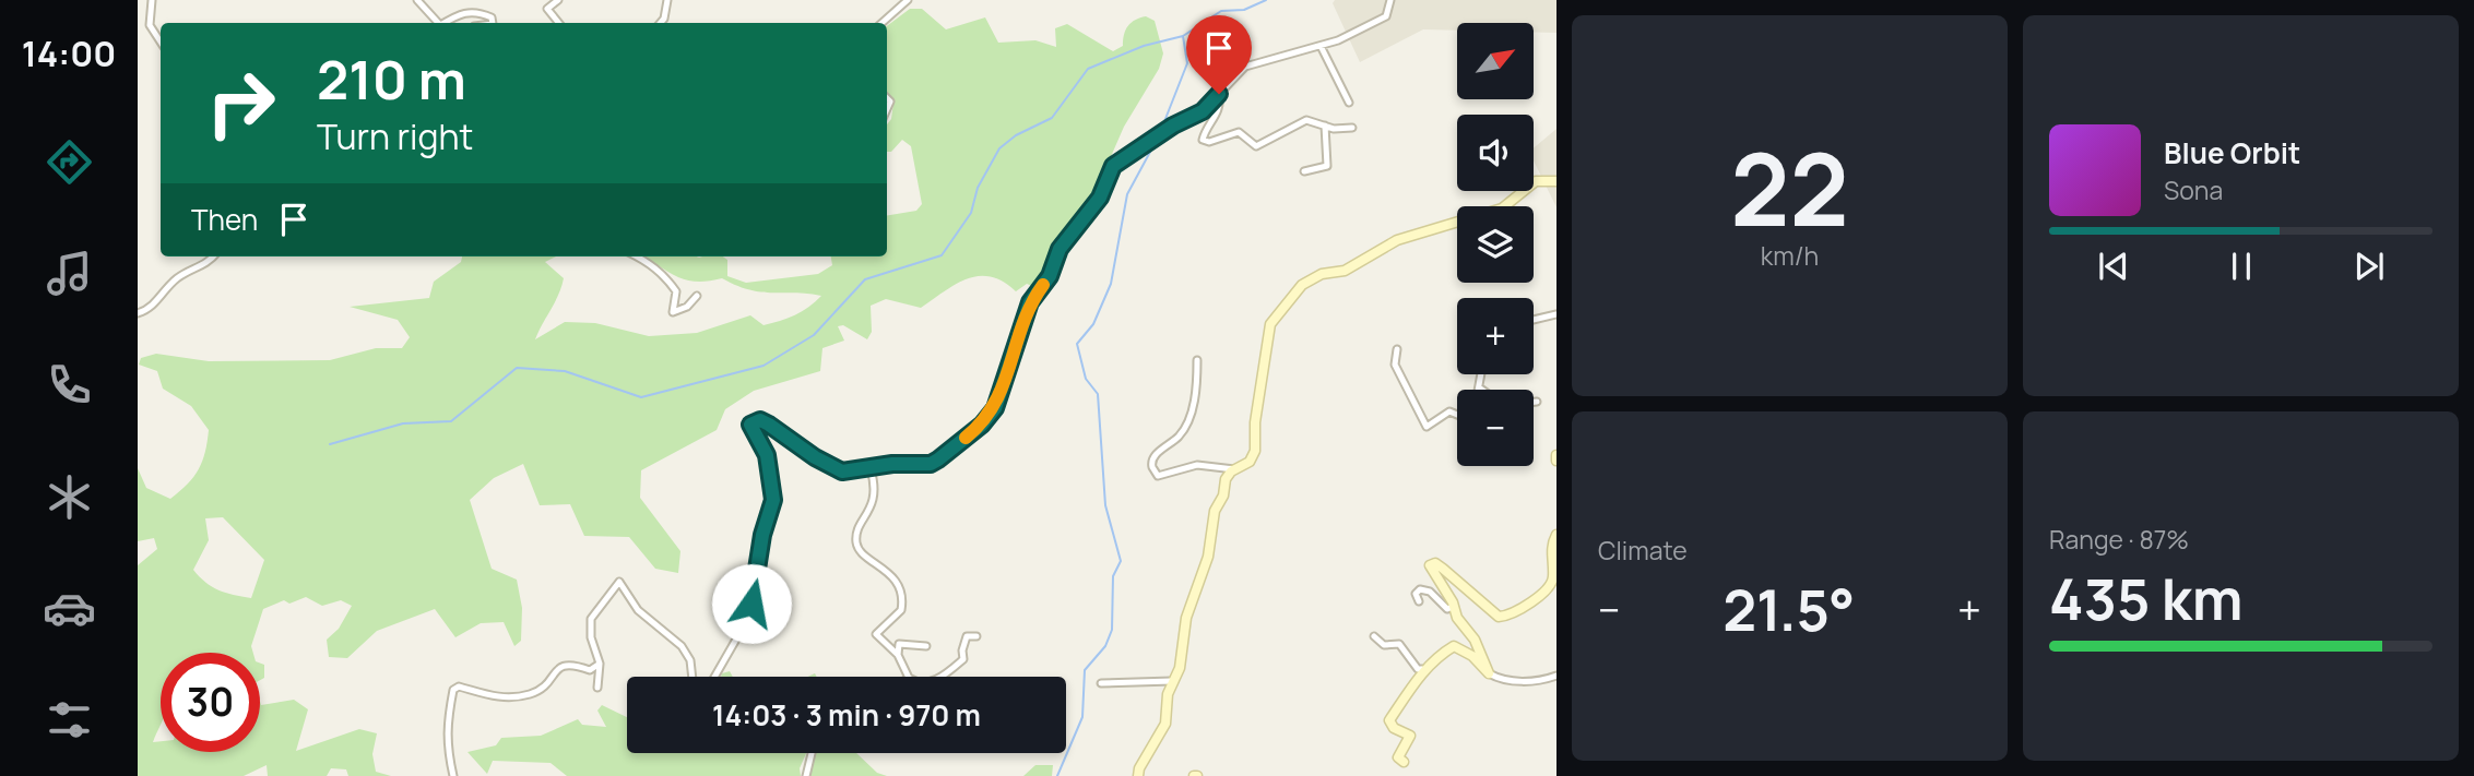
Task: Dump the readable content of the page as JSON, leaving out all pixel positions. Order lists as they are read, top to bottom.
{
  "north": "top right",
  "page": {
    "tabs": "14:00",
    "tile": [
      ["22", "km/h"],
      "Climate",
      ["Range · 87%", "435 km"]
    ],
    "map_buttons": ["+", "−"],
    "turn": ["210 m", "Turn right"],
    "song": ["Blue Orbit", "Sona"],
    "then": "Then",
    "heat": ["−", "21.5°", "+"],
    "limit": "30",
    "trip": "14:03 · 3 min · 970 m"
  }
}
